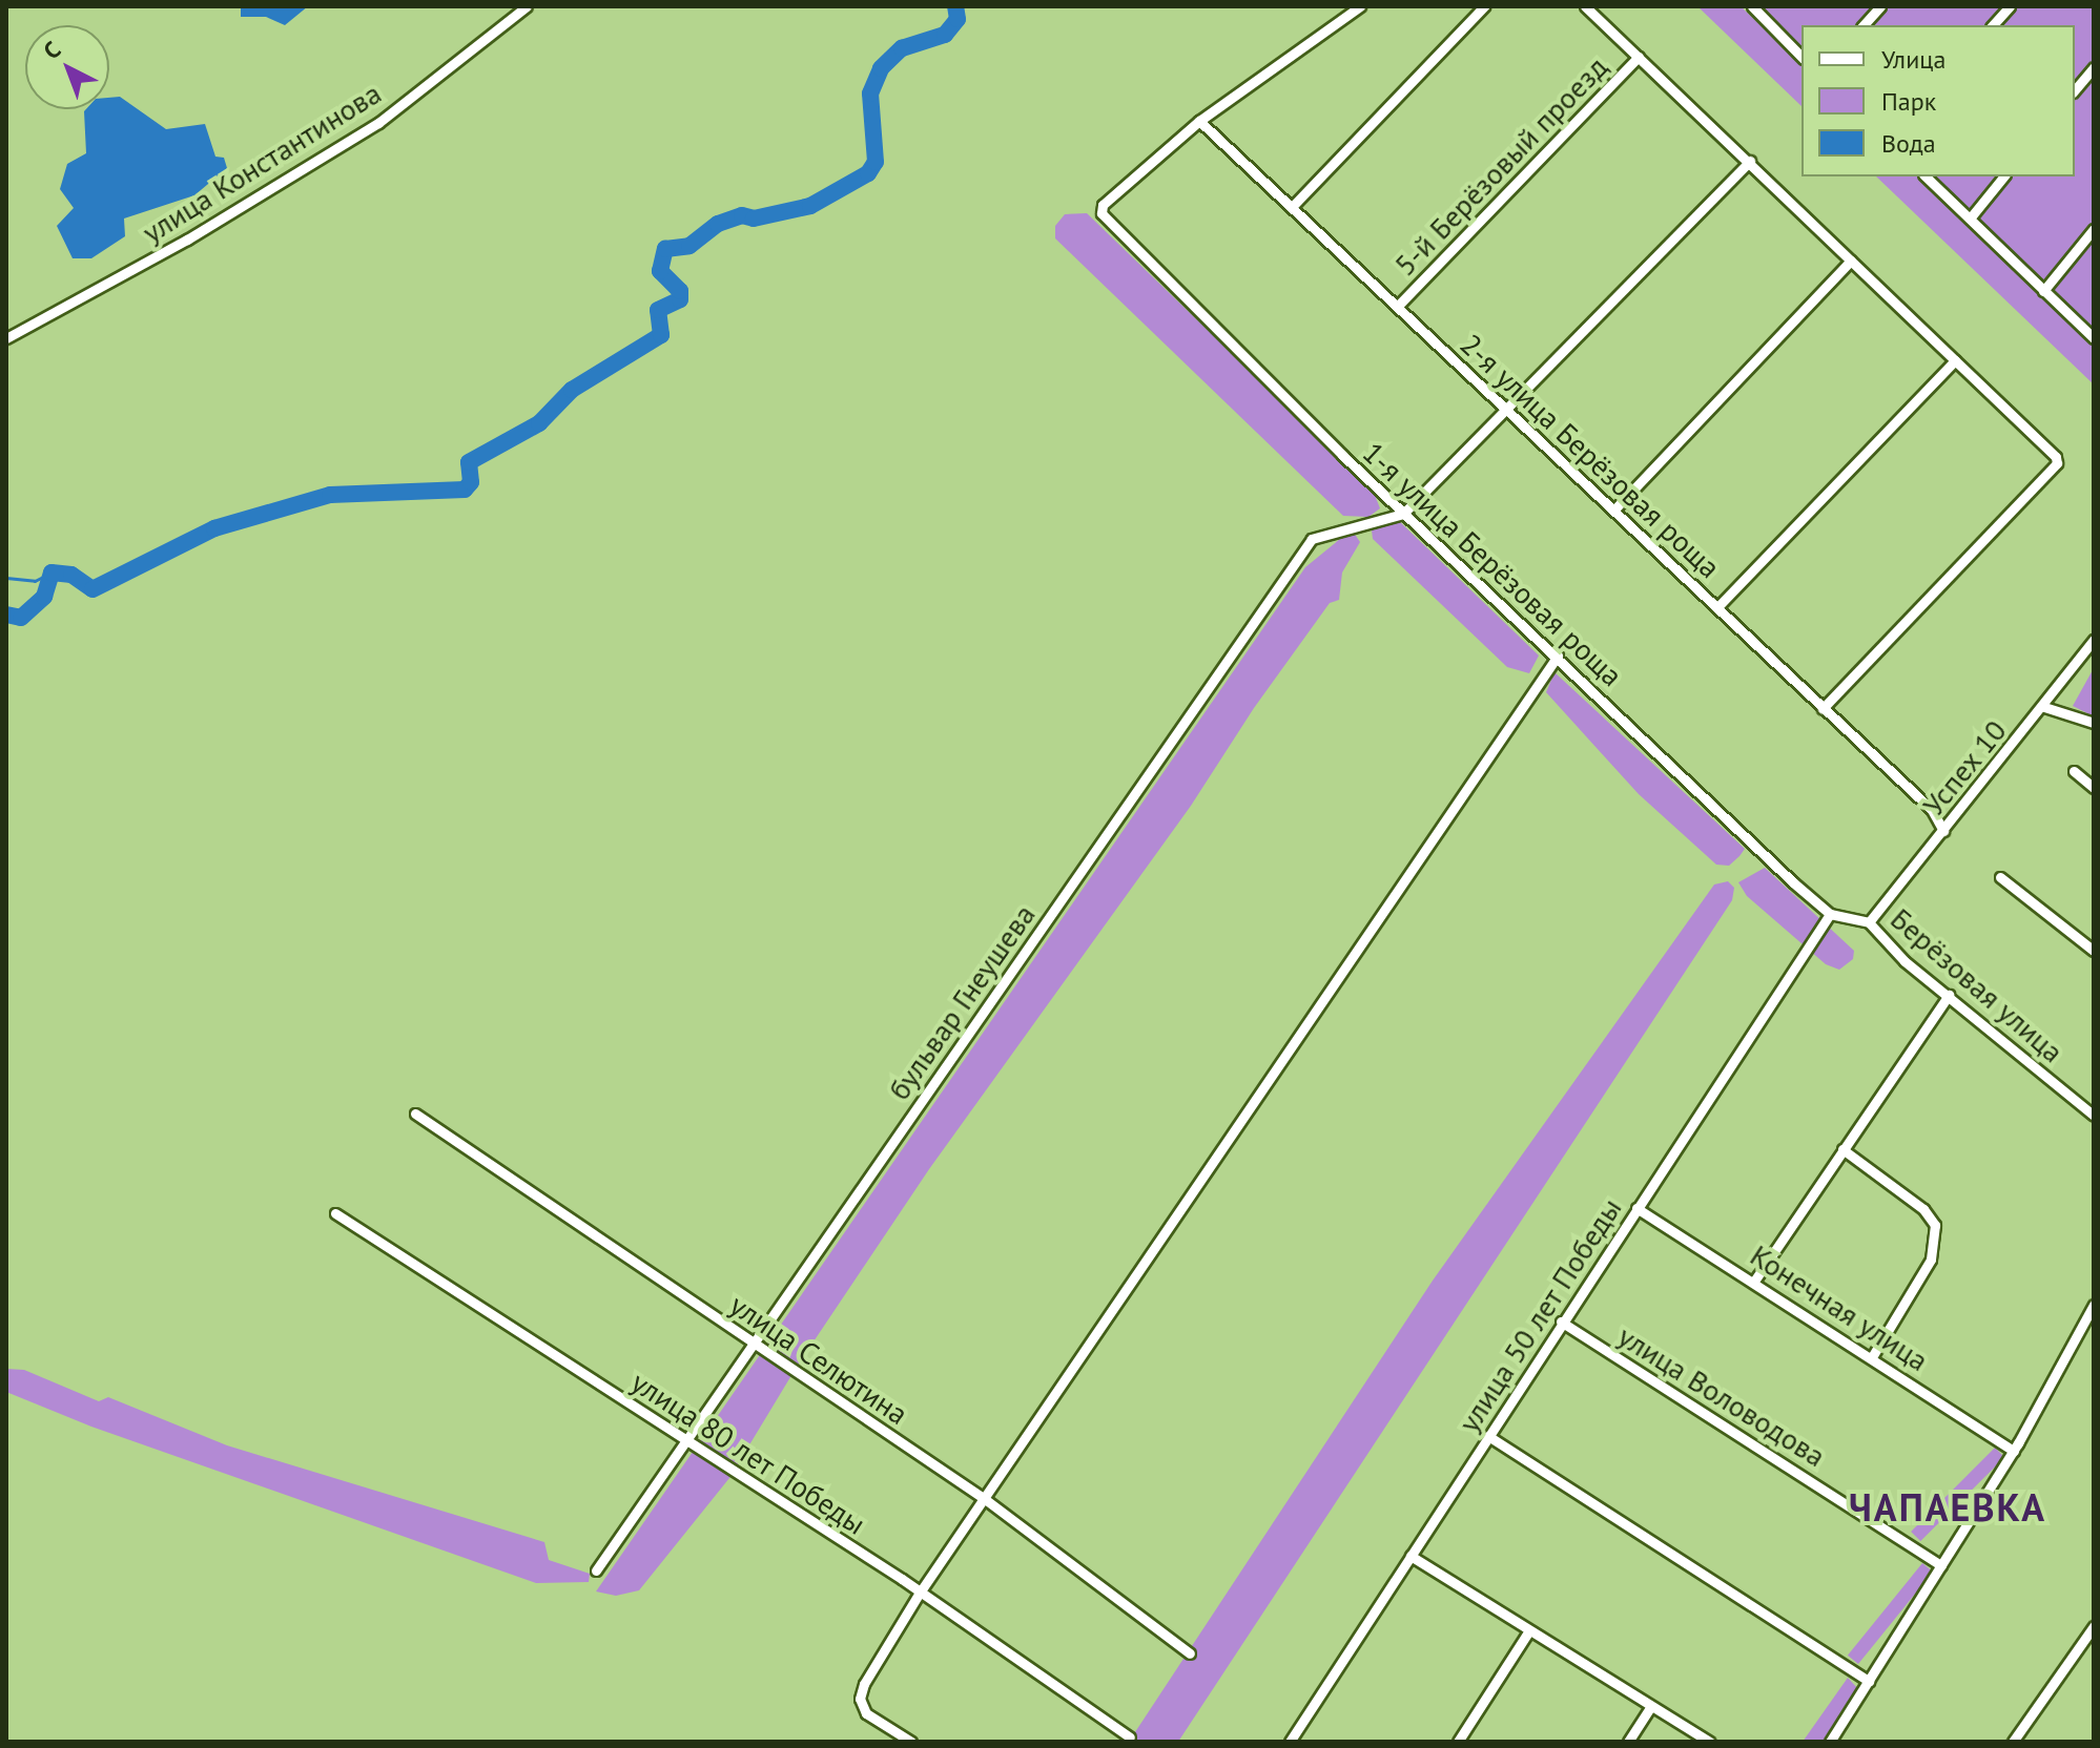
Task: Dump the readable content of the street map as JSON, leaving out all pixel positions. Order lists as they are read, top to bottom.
{
  "streets": {
    "street": [
      "улица Константинова",
      "5-й Берёзовый проезд",
      "2-я улица Берёзовая роща",
      "1-я улица Берёзовая роща",
      "Успех 10",
      "Берёзовая улица",
      "бульвар Гнеушева",
      "Конечная улица",
      "улица 50 лет Победы",
      "улица Селютина",
      "улица Воловодова",
      "улица 80 лет Победы"
    ]
  },
  "crossings": [
    ["5-й Берёзовый проезд", "2-я улица Берёзовая роща"],
    ["2-я улица Берёзовая роща", "1-я улица Берёзовая роща"],
    ["2-я улица Берёзовая роща", "Успех 10"],
    ["1-я улица Берёзовая роща", "бульвар Гнеушева"],
    ["1-я улица Берёзовая роща", "улица 50 лет Победы"],
    ["Успех 10", "Берёзовая улица"],
    ["бульвар Гнеушева", "улица Селютина"],
    ["бульвар Гнеушева", "улица 80 лет Победы"],
    ["Конечная улица", "улица 50 лет Победы"],
    ["улица 50 лет Победы", "улица Воловодова"]
  ],
  "districts": ["ЧАПАЕВКА"],
  "legend": ["Улица", "Парк", "Вода"],
  "north": "top left"
}
